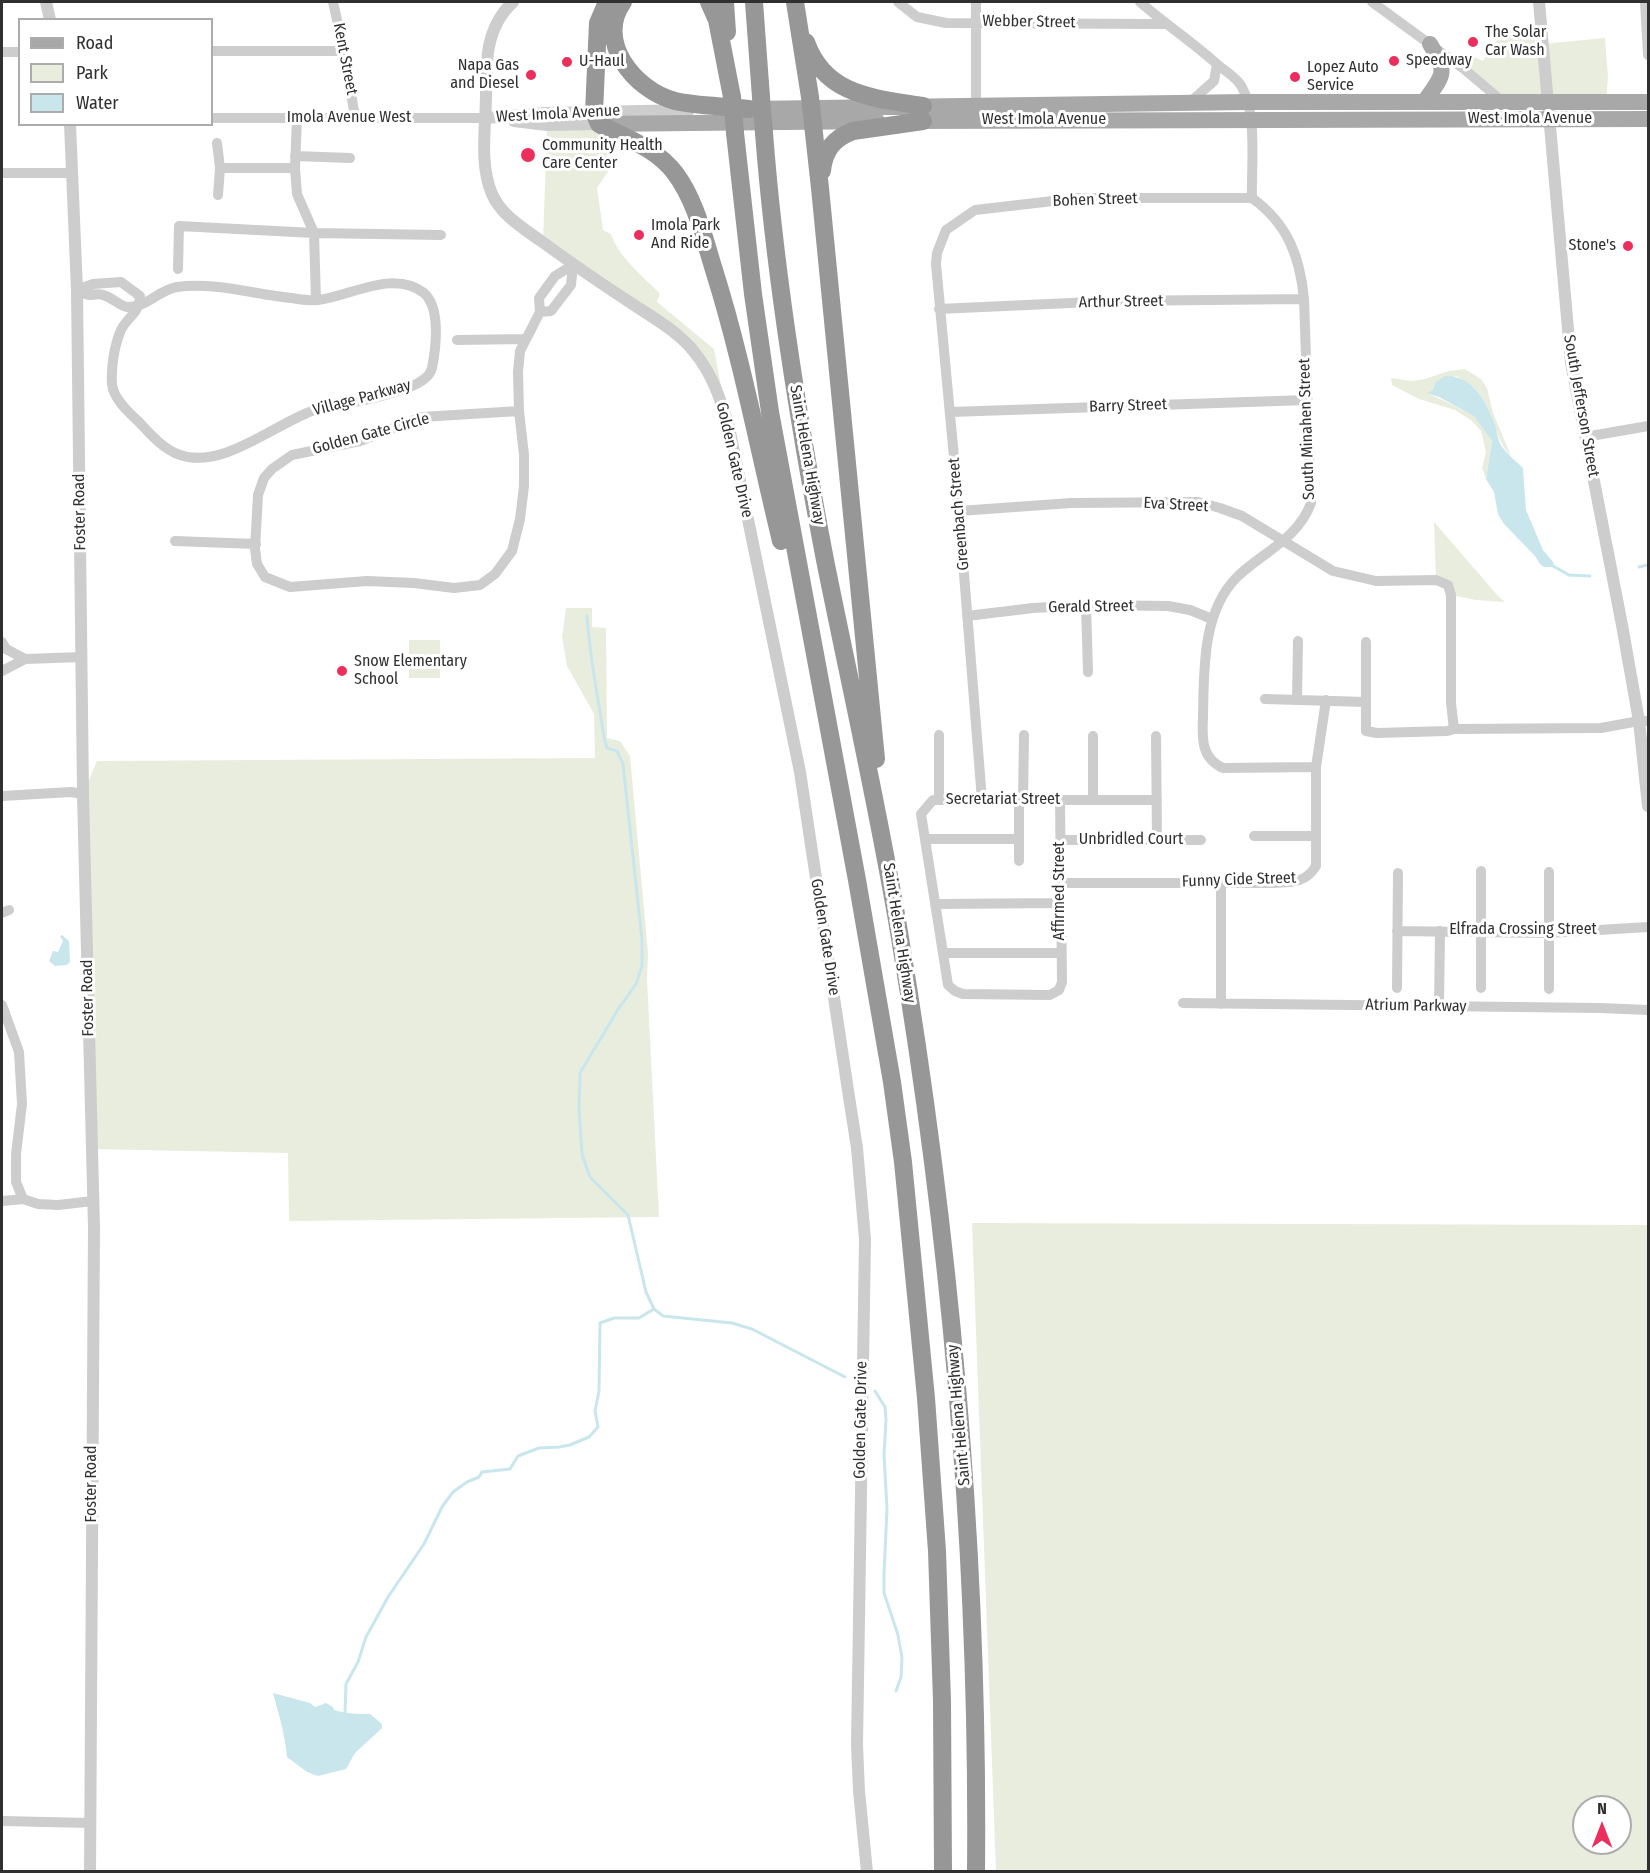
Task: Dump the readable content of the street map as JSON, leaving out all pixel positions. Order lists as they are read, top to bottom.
{
  "streets": {
    "highway": ["Saint Helena Highway"],
    "main road": ["West Imola Avenue"],
    "street": [
      "Webber Street",
      "Kent Street",
      "Imola Avenue West",
      "Bohen Street",
      "Arthur Street",
      "Village Parkway",
      "Barry Street",
      "South Jefferson Street",
      "South Minahen Street",
      "Golden Gate Circle",
      "Golden Gate Drive",
      "Eva Street",
      "Foster Road",
      "Greenbach Street",
      "Gerald Street",
      "Secretariat Street",
      "Unbridled Court",
      "Funny Cide Street",
      "Affirmed Street",
      "Elfrada Crossing Street",
      "Atrium Parkway"
    ]
  },
  "crossings": [
    ["Kent Street", "Imola Avenue West"],
    ["West Imola Avenue", "Imola Avenue West"],
    ["West Imola Avenue", "South Jefferson Street"],
    ["West Imola Avenue", "Saint Helena Highway"],
    ["West Imola Avenue", "Golden Gate Drive"],
    ["Imola Avenue West", "Golden Gate Drive"],
    ["Bohen Street", "South Minahen Street"],
    ["Bohen Street", "Greenbach Street"],
    ["Arthur Street", "South Minahen Street"],
    ["Arthur Street", "Greenbach Street"],
    ["Barry Street", "South Minahen Street"],
    ["Barry Street", "Greenbach Street"],
    ["South Minahen Street", "Eva Street"],
    ["South Minahen Street", "Gerald Street"],
    ["South Minahen Street", "Funny Cide Street"],
    ["Golden Gate Circle", "Golden Gate Drive"],
    ["Eva Street", "Greenbach Street"],
    ["Greenbach Street", "Gerald Street"],
    ["Greenbach Street", "Secretariat Street"],
    ["Secretariat Street", "Affirmed Street"],
    ["Unbridled Court", "Affirmed Street"],
    ["Funny Cide Street", "Affirmed Street"]
  ],
  "places": [
    "The Solar Car Wash",
    "Speedway",
    "U-Haul",
    "Napa Gas and Diesel",
    "Lopez Auto Service",
    "Community Health Care Center",
    "Imola Park And Ride",
    "Stone's",
    "Snow Elementary School"
  ],
  "legend": ["Road", "Park", "Water"],
  "north": "top"
}
